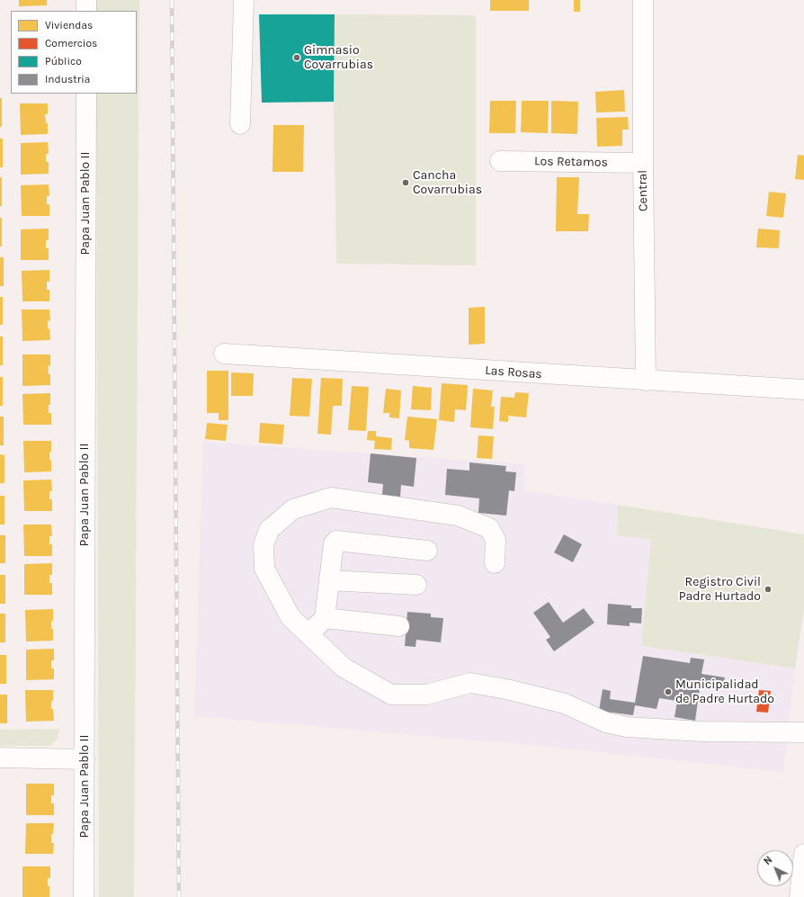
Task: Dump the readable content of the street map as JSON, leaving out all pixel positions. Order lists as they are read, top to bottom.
{
  "streets": {
    "street": [
      "Los Retamos",
      "Central",
      "Papa Juan Pablo II",
      "Las Rosas"
    ]
  },
  "crossings": [
    ["Los Retamos", "Central"],
    ["Central", "Las Rosas"]
  ],
  "places": [
    "Gimnasio Covarrubias",
    "Cancha Covarrubias",
    "Registro Civil Padre Hurtado",
    "Municipalidad de Padre Hurtado"
  ],
  "legend": [
    "Viviendas",
    "Comercios",
    "Público",
    "Industria"
  ],
  "north": "top left"
}
